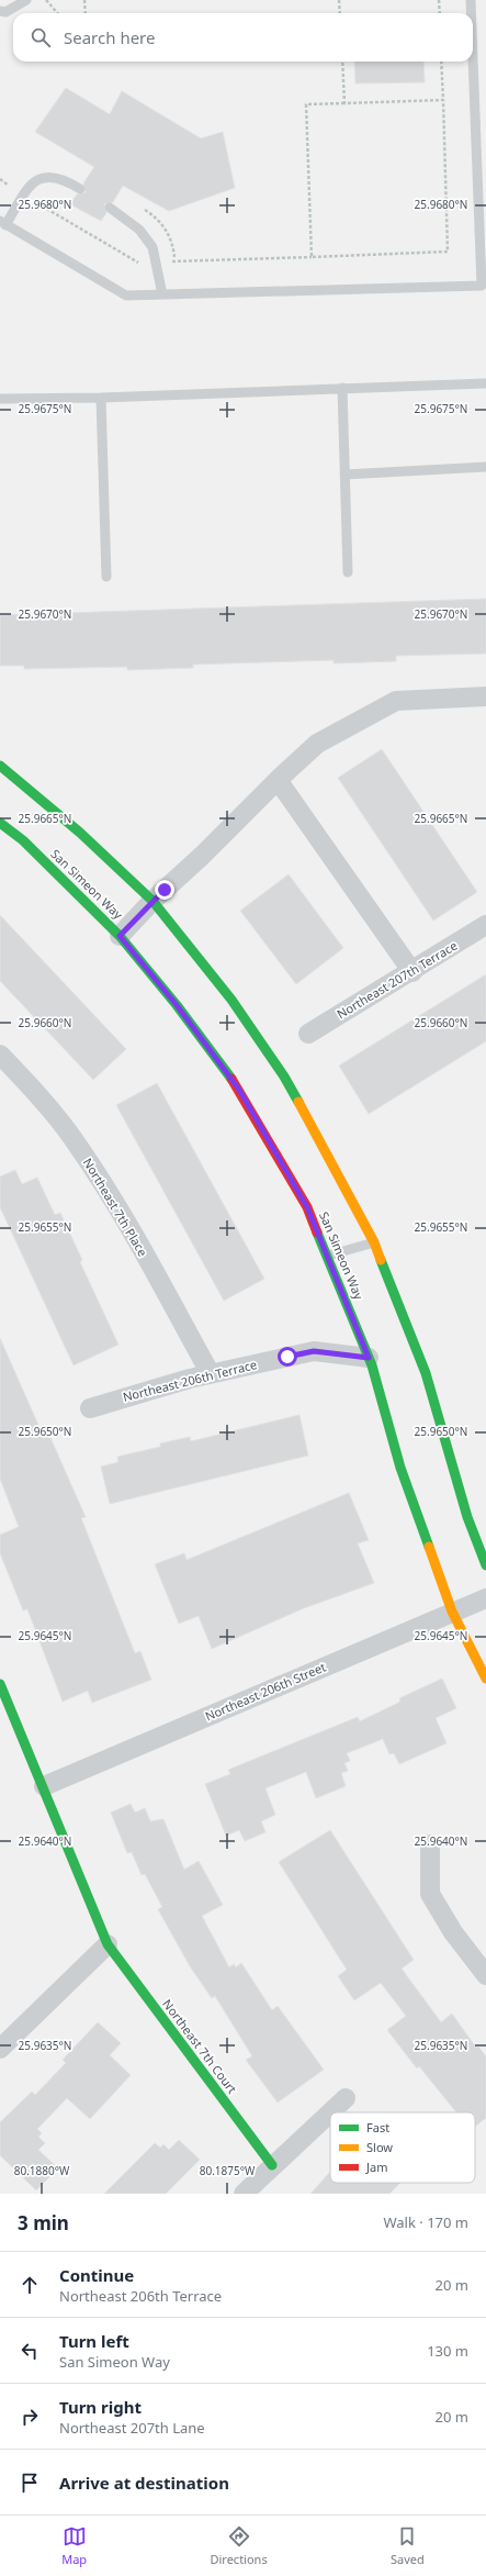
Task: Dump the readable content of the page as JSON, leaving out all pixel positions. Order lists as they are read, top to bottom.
{
  "streets": {
    "street": [
      "San Simeon Way",
      "Northeast 207th Terrace",
      "Northeast 7th Place",
      "Northeast 206th Terrace",
      "Northeast 206th Street",
      "Northeast 7th Court"
    ]
  },
  "crossings": [
    ["San Simeon Way", "Northeast 206th Terrace"],
    ["San Simeon Way", "Northeast 206th Street"],
    ["Northeast 7th Place", "Northeast 206th Terrace"],
    ["Northeast 206th Street", "Northeast 7th Court"]
  ],
  "legend": ["Fast", "Slow", "Jam"],
  "page": {
    "search": "Search here",
    "heading": ["3 min", "Walk · 170 m"],
    "list": [
      ["Continue", "Northeast 206th Terrace", "20 m"],
      ["Turn left", "San Simeon Way", "130 m"],
      ["Turn right", "Northeast 207th Lane", "20 m"],
      "Arrive at destination"
    ],
    "nav": ["Map", "Directions", "Saved"]
  },
  "coordinates": [
    "25.9680°N",
    "25.9675°N",
    "25.9670°N",
    "25.9665°N",
    "25.9660°N",
    "25.9655°N",
    "25.9650°N",
    "25.9645°N",
    "25.9640°N",
    "25.9635°N",
    "80.1880°W",
    "80.1875°W"
  ]
}
